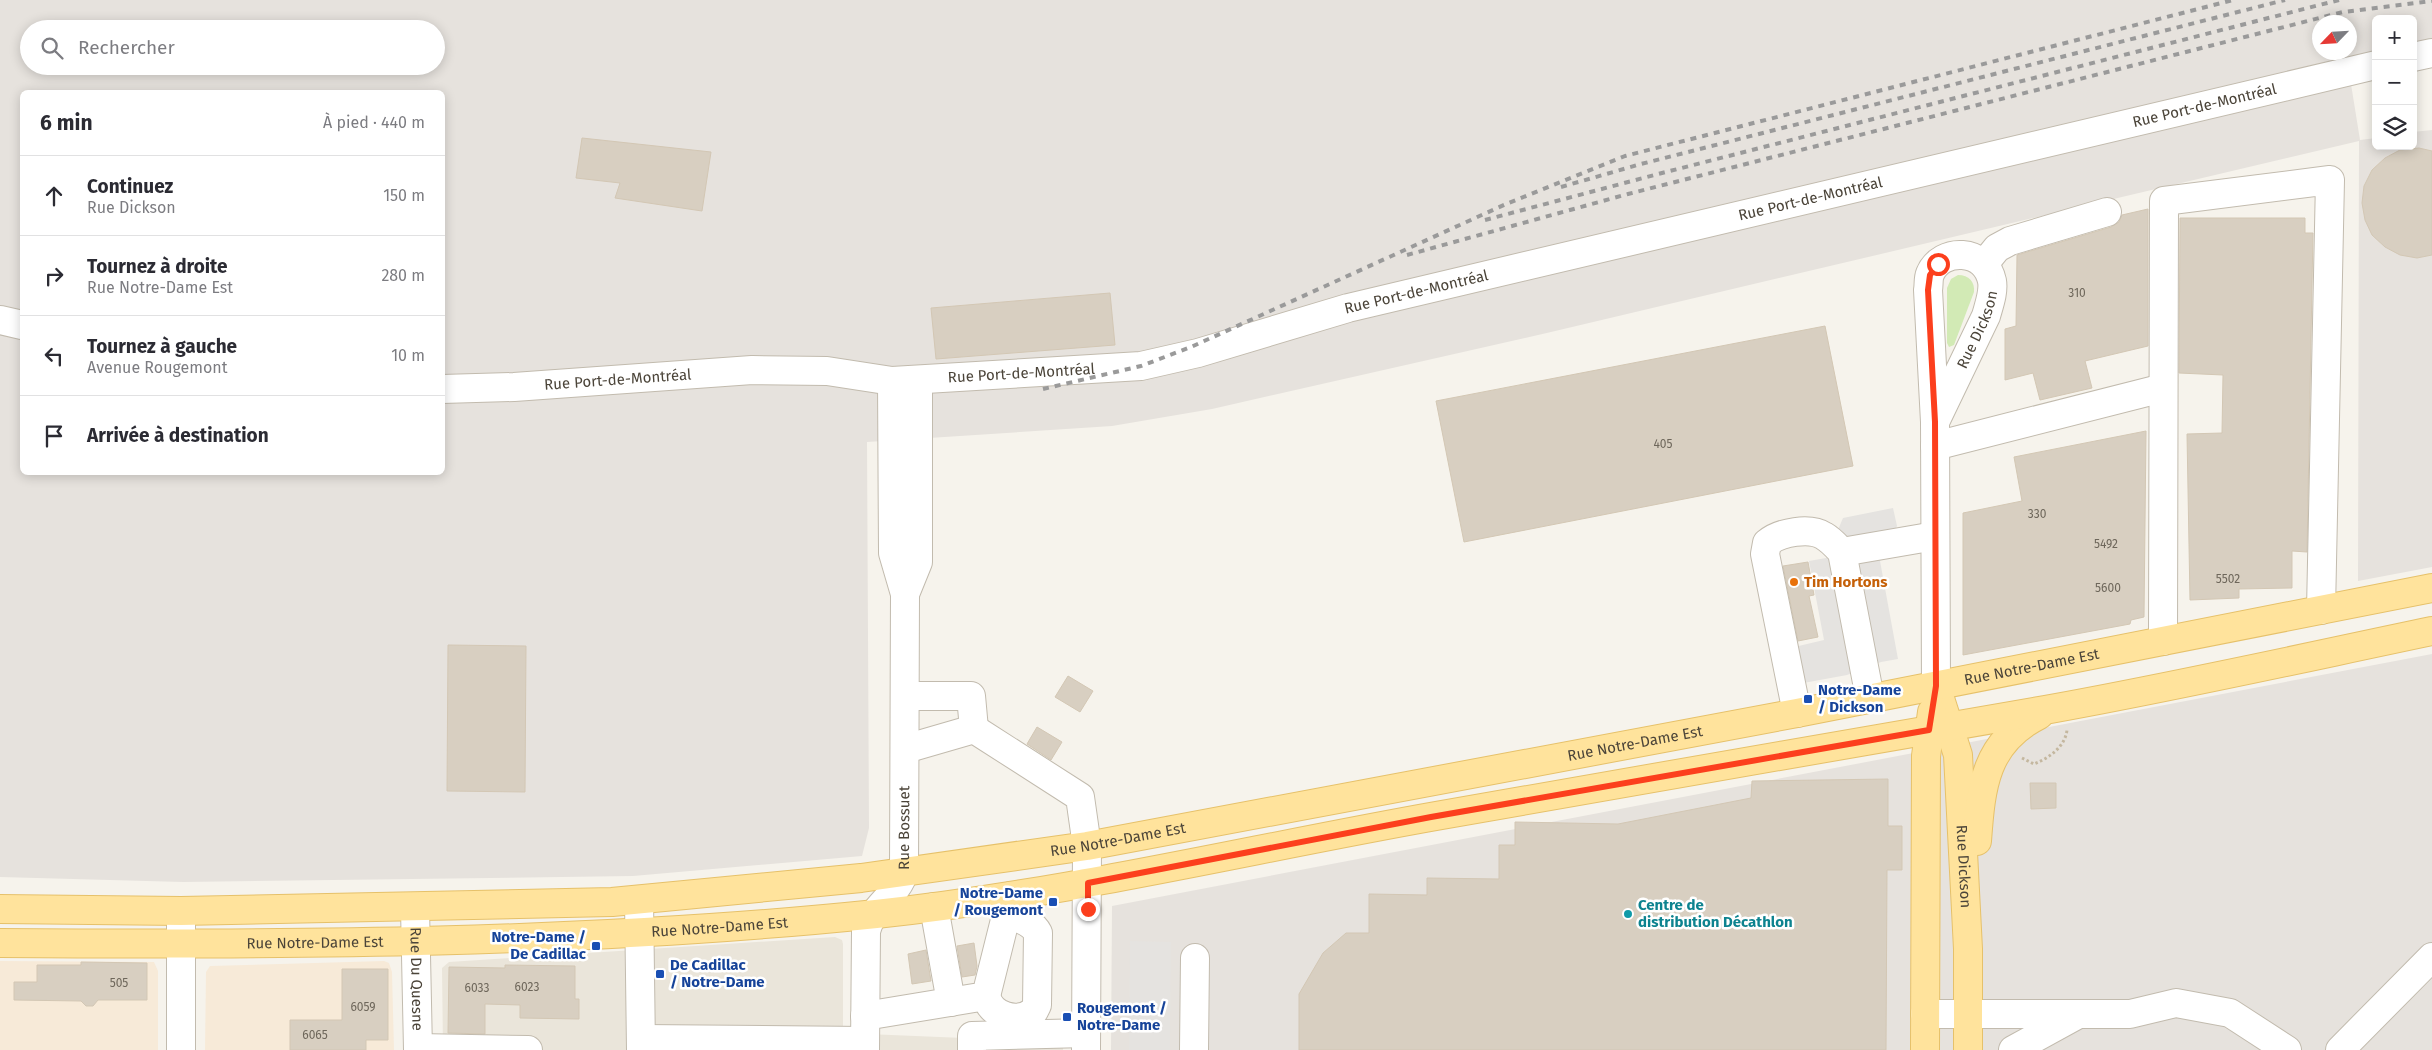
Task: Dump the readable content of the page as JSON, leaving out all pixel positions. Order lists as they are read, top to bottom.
{
  "streets": {
    "main road": ["Rue Dickson", "Rue Notre-Dame Est"],
    "street": ["Rue Port-de-Montréal", "Rue Bossuet", "Rue Du Quesne"]
  },
  "crossings": [
    ["Rue Port-de-Montréal", "Rue Bossuet"],
    ["Rue Dickson", "Rue Notre-Dame Est"],
    ["Rue Notre-Dame Est", "Rue Bossuet"],
    ["Rue Notre-Dame Est", "Rue Du Quesne"]
  ],
  "places": {
    "other": ["Tim Hortons", "Centre de distribution Décathlon"],
    "transit": [
      "Notre-Dame / Dickson",
      "Notre-Dame / Rougemont",
      "Notre-Dame / De Cadillac",
      "De Cadillac / Notre-Dame",
      "Rougemont / Notre-Dame"
    ]
  },
  "house_numbers": [
    "310",
    "405",
    "330",
    "5492",
    "5502",
    "5600",
    "505",
    "6023",
    "6033",
    "6059",
    "6065"
  ],
  "north": "bottom left",
  "page": {
    "map_buttons": ["+", "−"],
    "search": "Rechercher",
    "heading": ["6 min", "À pied · 440 m"],
    "list": [
      ["Continuez", "Rue Dickson", "150 m"],
      ["Tournez à droite", "Rue Notre-Dame Est", "280 m"],
      ["Tournez à gauche", "Avenue Rougemont", "10 m"],
      "Arrivée à destination"
    ]
  }
}
